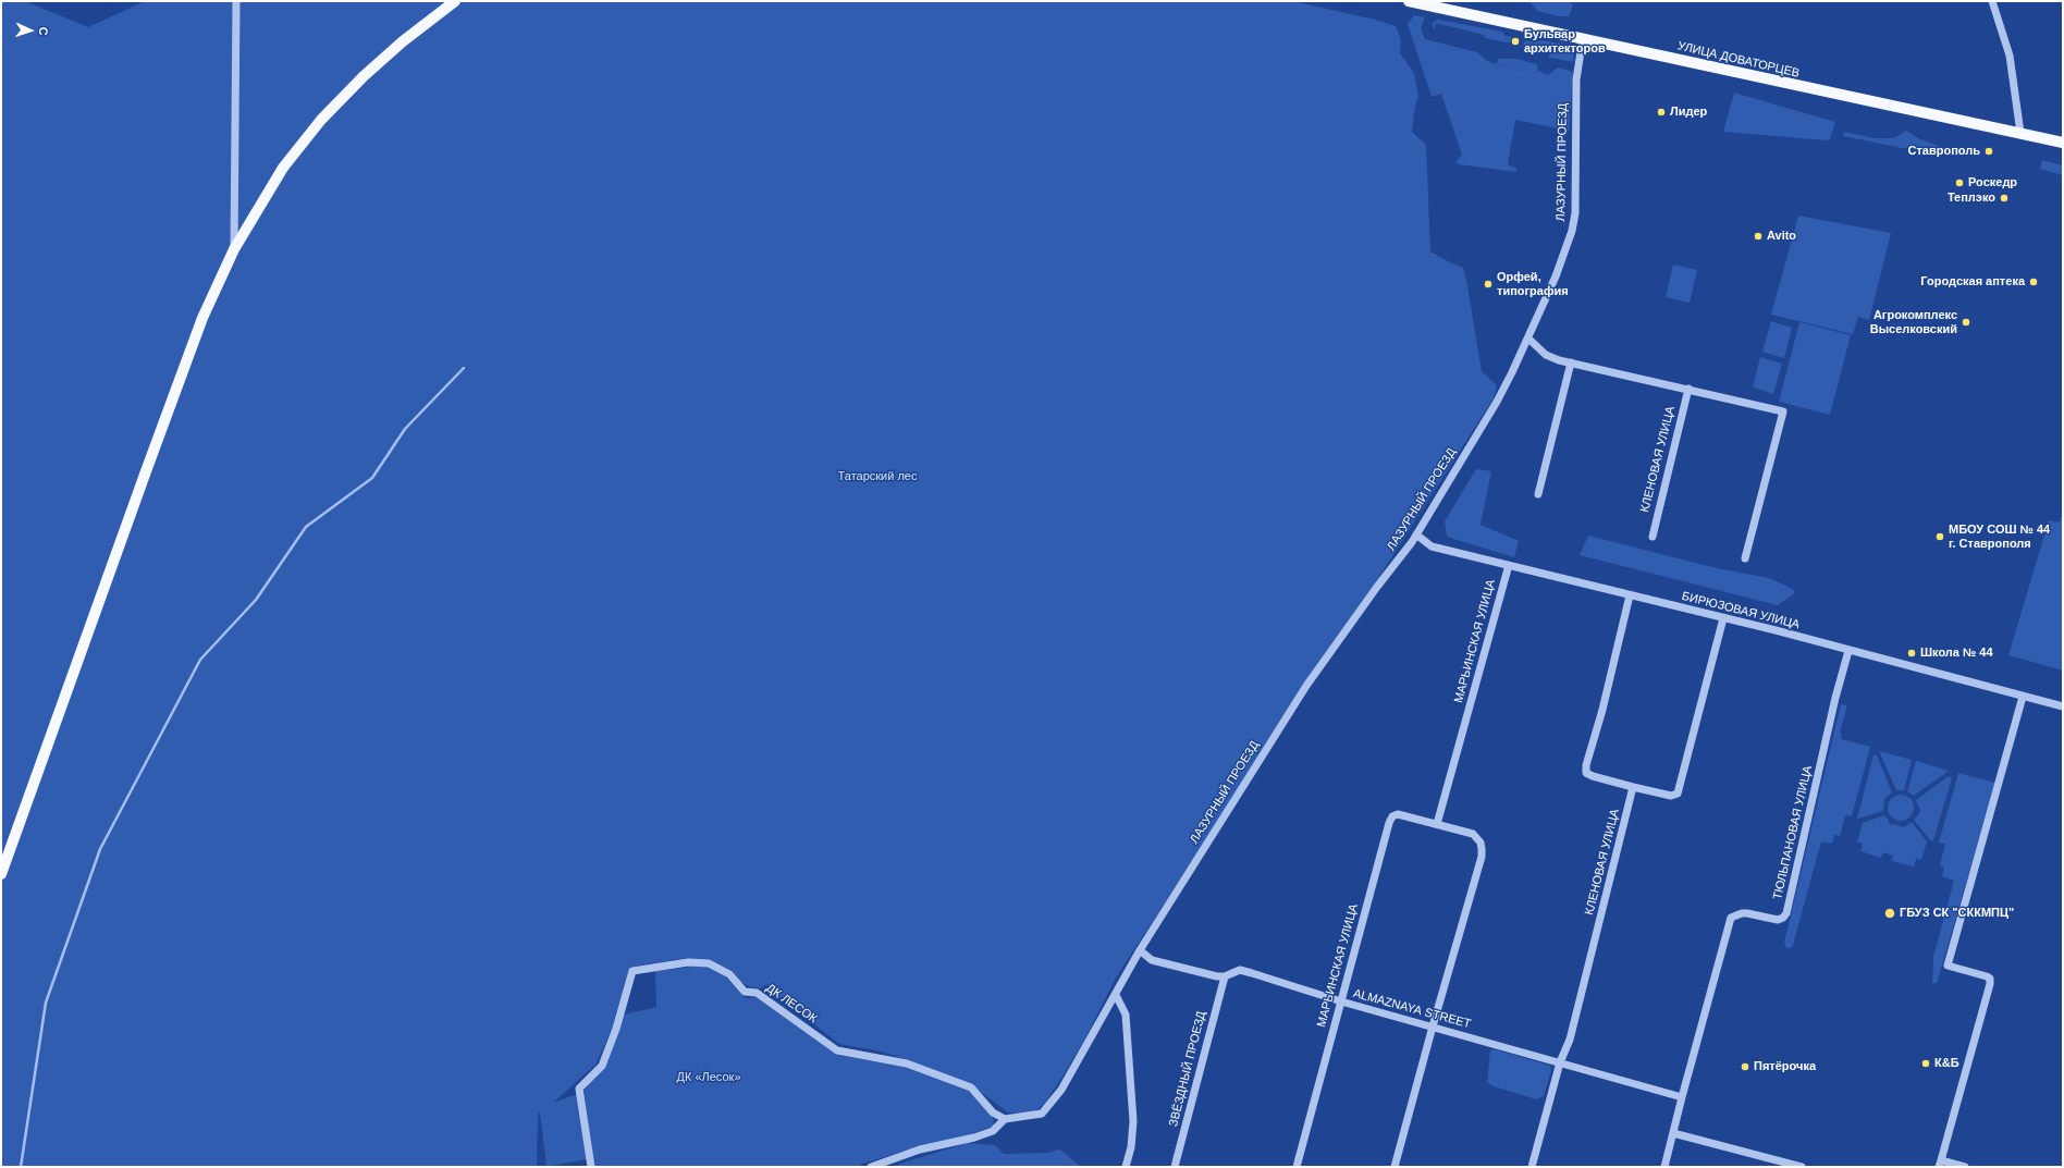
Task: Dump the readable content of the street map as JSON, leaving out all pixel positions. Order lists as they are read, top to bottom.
{
  "streets": {
    "main road": ["УЛИЦА ДОВАТОРЦЕВ"],
    "street": [
      "ЛАЗУРНЫЙ ПРОЕЗД",
      "КЛЕНОВАЯ УЛИЦА",
      "БИРЮЗОВАЯ УЛИЦА",
      "МАРЬИНСКАЯ УЛИЦА",
      "ТЮЛЬПАНОВАЯ УЛИЦА",
      "ДК ЛЕСОК",
      "ALMAZNAYA STREET",
      "ЗВЁЗДНЫЙ ПРОЕЗД"
    ]
  },
  "crossings": [
    ["УЛИЦА ДОВАТОРЦЕВ", "ЛАЗУРНЫЙ ПРОЕЗД"],
    ["ЛАЗУРНЫЙ ПРОЕЗД", "БИРЮЗОВАЯ УЛИЦА"],
    ["ЛАЗУРНЫЙ ПРОЕЗД", "ALMAZNAYA STREET"],
    ["КЛЕНОВАЯ УЛИЦА", "ALMAZNAYA STREET"],
    ["БИРЮЗОВАЯ УЛИЦА", "МАРЬИНСКАЯ УЛИЦА"],
    ["БИРЮЗОВАЯ УЛИЦА", "ТЮЛЬПАНОВАЯ УЛИЦА"],
    ["МАРЬИНСКАЯ УЛИЦА", "ALMAZNAYA STREET"],
    ["ТЮЛЬПАНОВАЯ УЛИЦА", "ALMAZNAYA STREET"],
    ["ALMAZNAYA STREET", "ЗВЁЗДНЫЙ ПРОЕЗД"]
  ],
  "parks": ["Татарский лес", "ДК «Лесок»"],
  "places": [
    "Бульвар архитекторов",
    "Лидер",
    "Ставрополь",
    "Роскедр",
    "Теплэко",
    "Avito",
    "Городская аптека",
    "Орфей, типография",
    "Агрокомплекс Выселковский",
    "МБОУ СОШ № 44 г. Ставрополя",
    "Школа № 44",
    "ГБУЗ СК \"СККМПЦ\"",
    "К&Б",
    "Пятёрочка"
  ],
  "north": "right"
}
